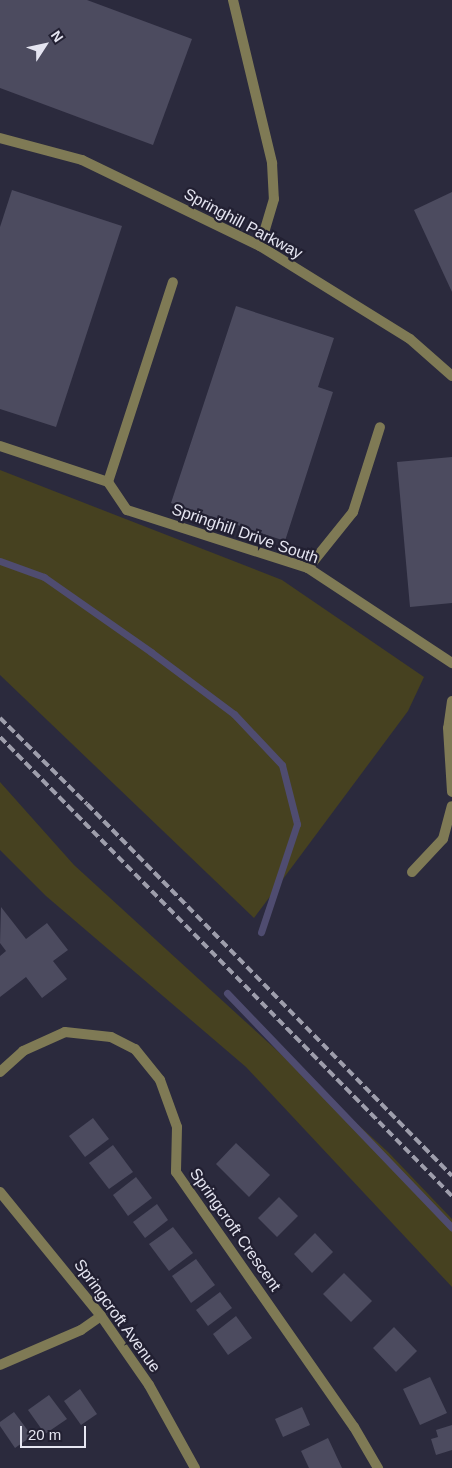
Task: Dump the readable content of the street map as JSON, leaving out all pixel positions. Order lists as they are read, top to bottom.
{
  "streets": {
    "street": [
      "Springhill Parkway",
      "Springhill Drive South",
      "Springcroft Crescent",
      "Springcroft Avenue"
    ]
  },
  "scale_bar": "20 m",
  "north": "top right"
}
